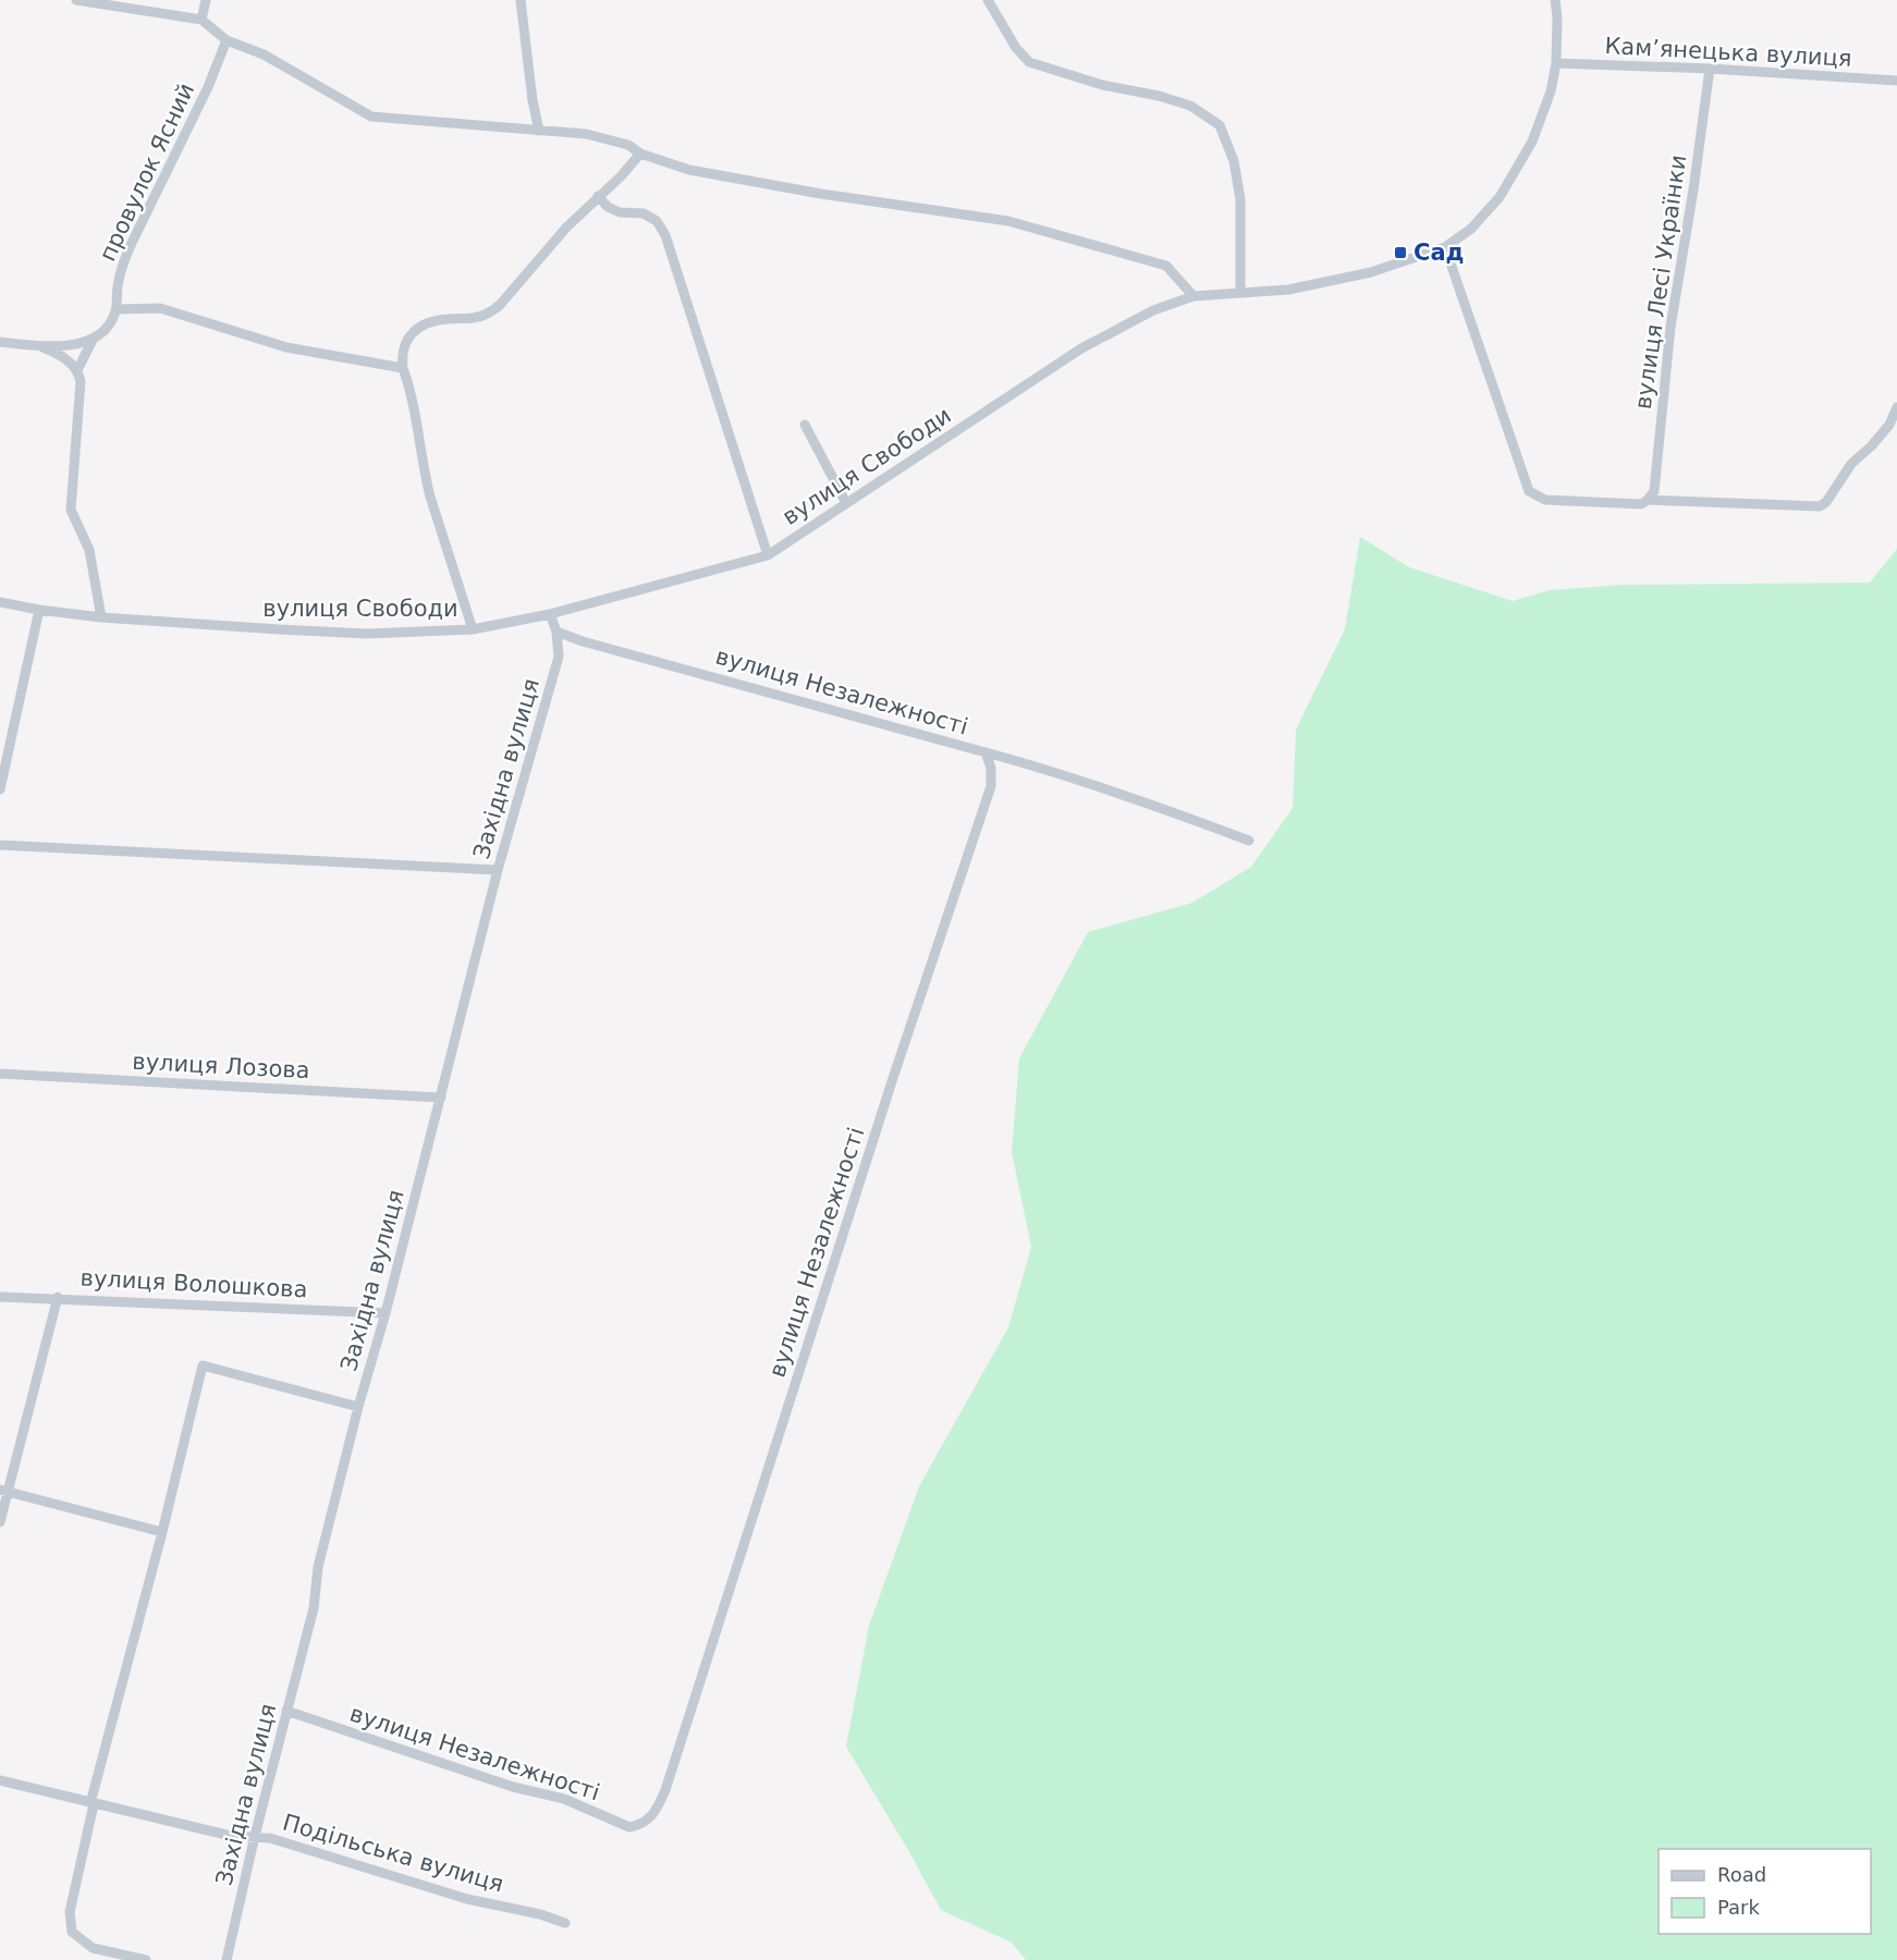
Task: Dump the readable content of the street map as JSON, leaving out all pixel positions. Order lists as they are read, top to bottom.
{
  "streets": {
    "street": [
      "Камʼянецька вулиця",
      "провулок Ясний",
      "вулиця Лесі Українки",
      "вулиця Свободи",
      "вулиця Незалежності",
      "Західна вулиця",
      "вулиця Лозова",
      "вулиця Волошкова",
      "Подільська вулиця"
    ]
  },
  "crossings": [
    ["Камʼянецька вулиця", "вулиця Лесі Українки"],
    ["Камʼянецька вулиця", "вулиця Свободи"],
    ["вулиця Свободи", "Західна вулиця"],
    ["вулиця Незалежності", "Західна вулиця"],
    ["Західна вулиця", "вулиця Лозова"],
    ["Західна вулиця", "вулиця Волошкова"],
    ["Західна вулиця", "Подільська вулиця"]
  ],
  "places": {
    "transit": ["Сад"]
  },
  "legend": ["Road", "Park"]
}
